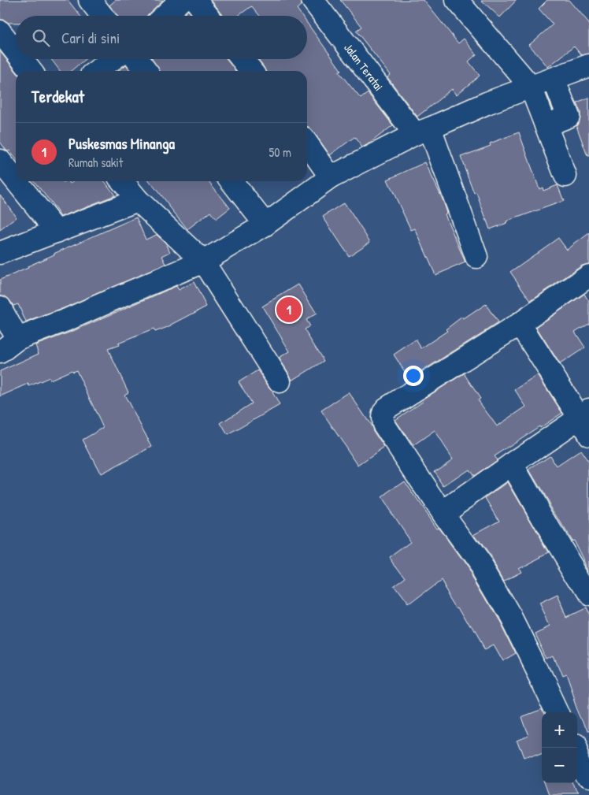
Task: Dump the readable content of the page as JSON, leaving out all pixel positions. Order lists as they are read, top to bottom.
{
  "streets": {
    "street": ["Jalan Teratai"]
  },
  "page": {
    "search": "Cari di sini",
    "heading": "Terdekat",
    "list": [
      {
        "mark": "1",
        "name": "Puskesmas Minanga",
        "note": "Rumah sakit",
        "value": "50 m"
      }
    ],
    "pins": "1",
    "map_buttons": ["+", "−"]
  }
}
